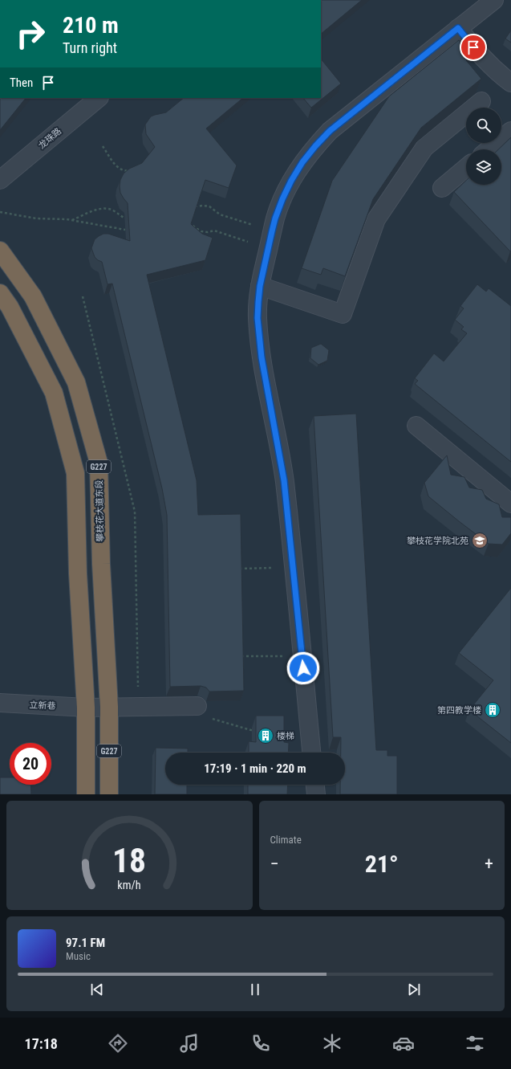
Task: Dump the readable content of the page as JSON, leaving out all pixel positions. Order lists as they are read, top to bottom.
{
  "streets": {
    "highway": ["G227", "攀枝花大道东段"],
    "street": ["龙珠路", "立新巷"]
  },
  "crossings": [
    ["G227", "立新巷"],
    ["攀枝花大道东段", "立新巷"]
  ],
  "places": {
    "school or university": ["攀枝花学院北苑"],
    "building": ["第四教学楼", "楼梯"]
  },
  "page": {
    "turn": ["210 m", "Turn right"],
    "then": "Then",
    "limit": "20",
    "trip": "17:19 · 1 min · 220 m",
    "tile": "Climate",
    "heat": ["−", "21°", "+"],
    "song": ["97.1 FM", "Music"],
    "tabs": "17:18",
    "gauge": ["18", "km/h"]
  }
}
